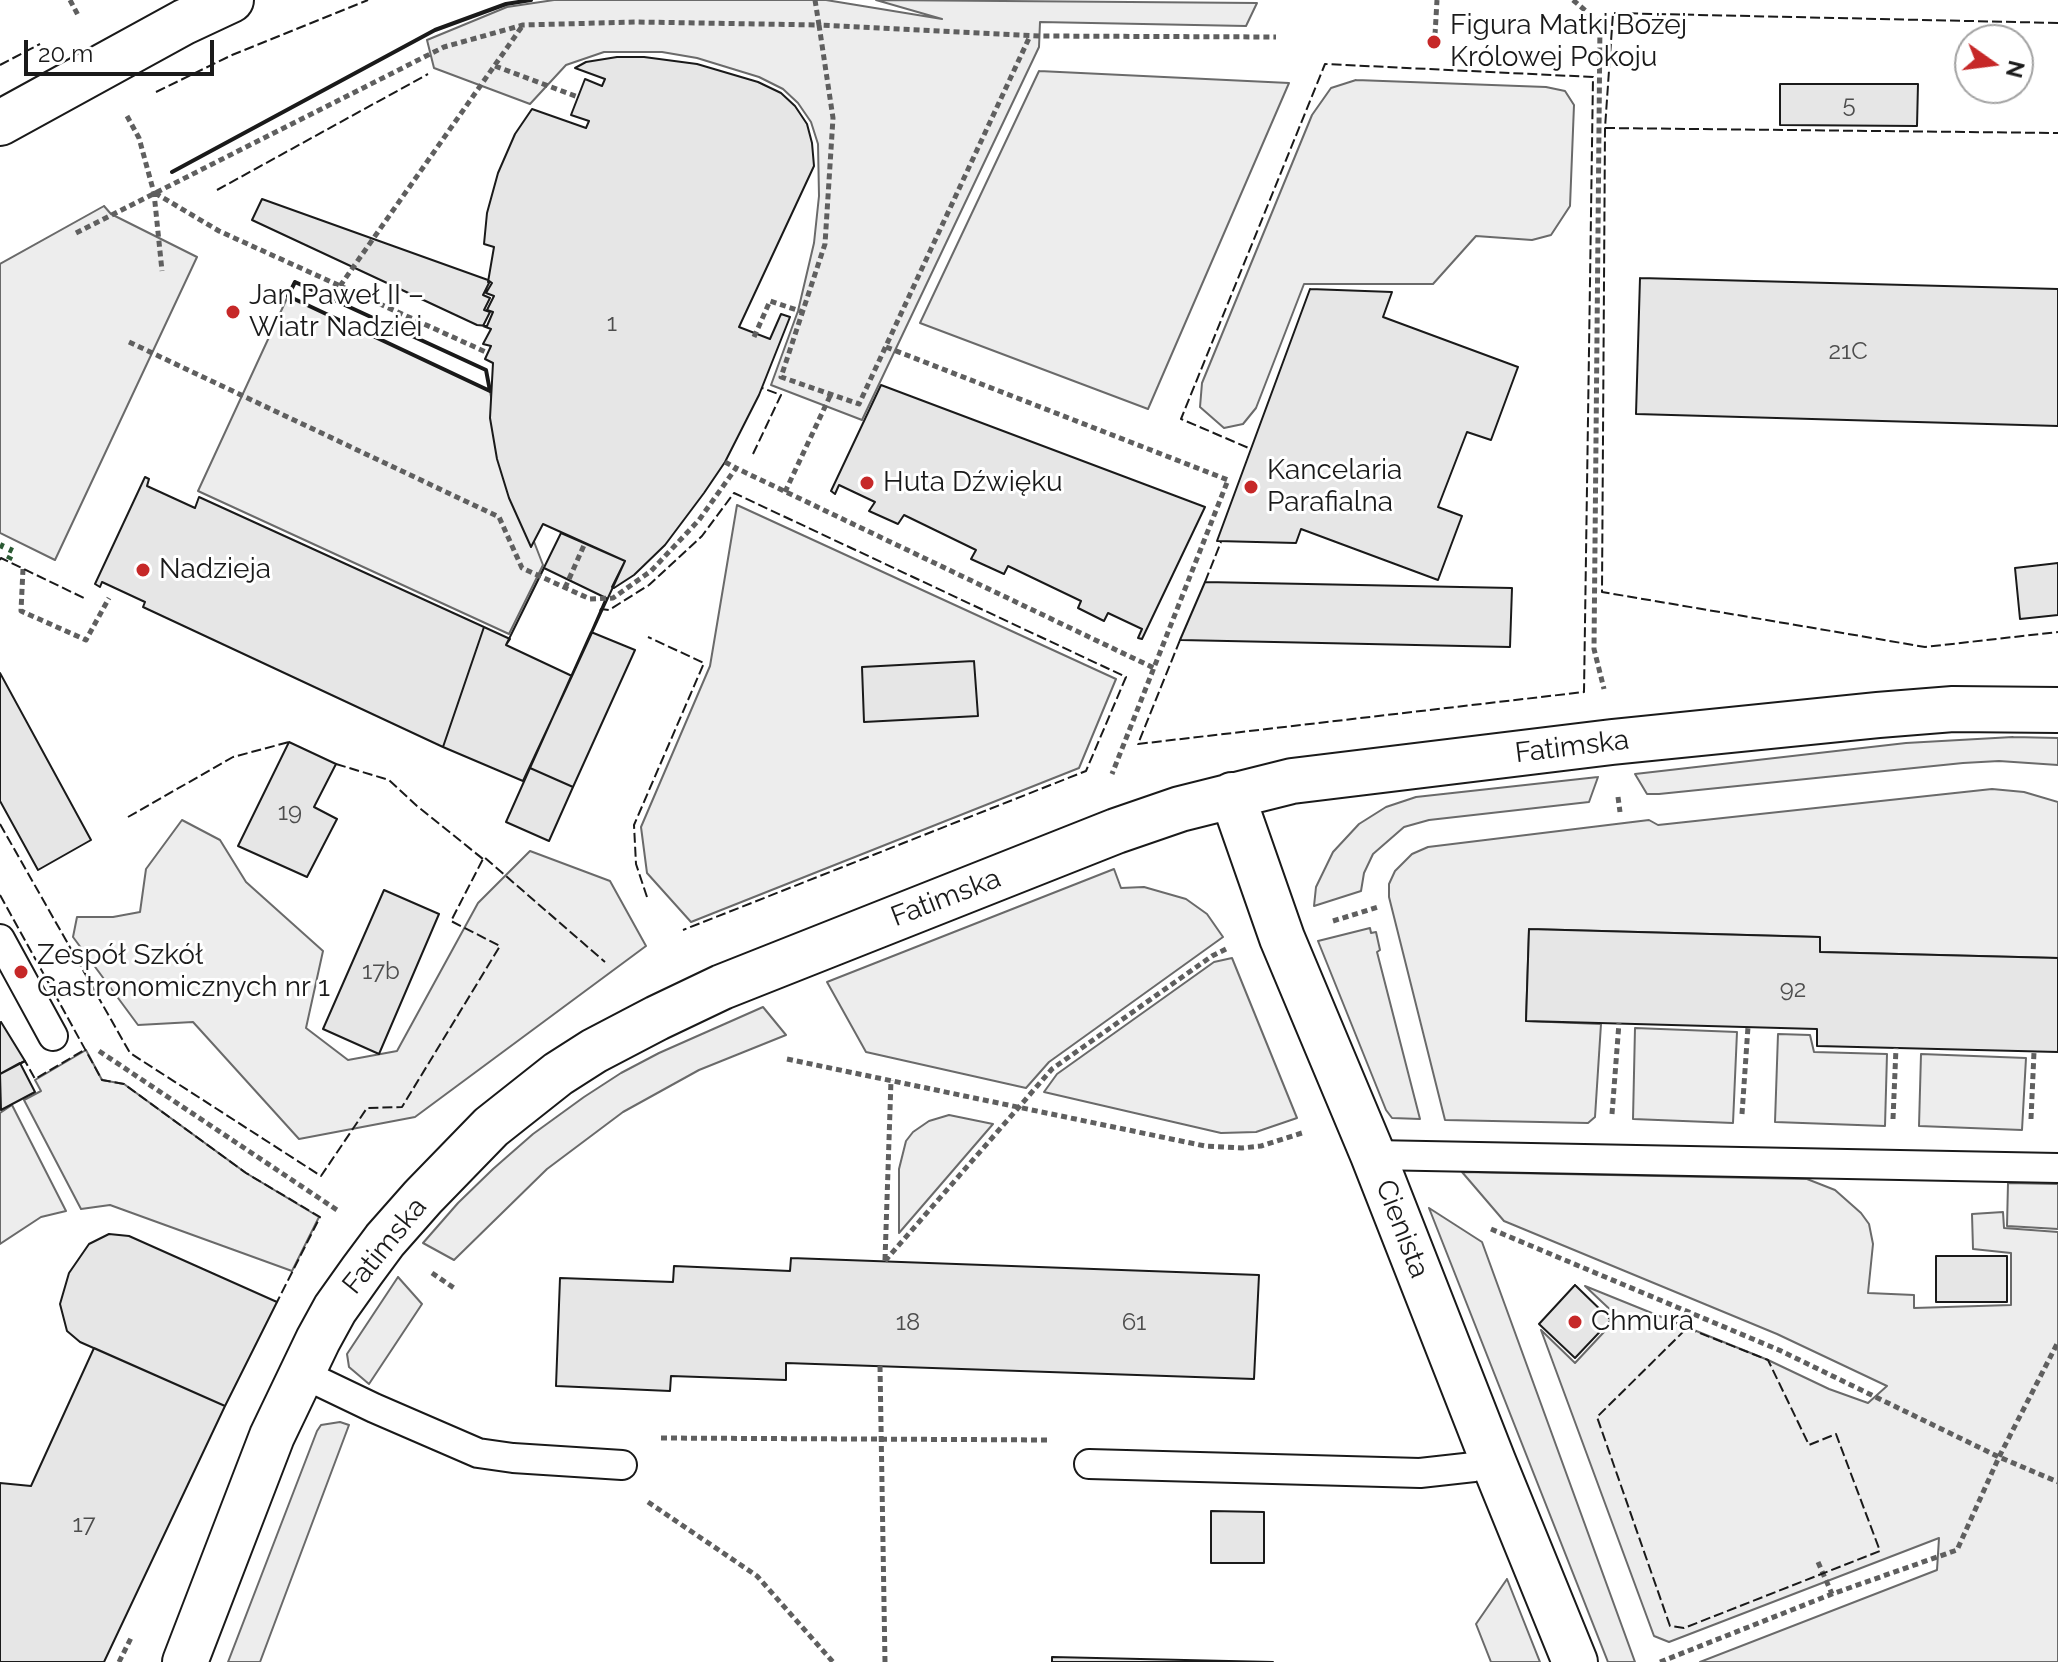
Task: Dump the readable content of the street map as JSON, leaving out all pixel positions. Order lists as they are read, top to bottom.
{
  "streets": {
    "street": ["Fatimska", "Cienista"]
  },
  "crossings": [
    ["Fatimska", "Cienista"]
  ],
  "places": [
    "Figura Matki Bożej Królowej Pokoju",
    "Jan Paweł II – Wiatr Nadziei",
    "Huta Dźwięku",
    "Kancelaria Parafialna",
    "Nadzieja",
    "Zespół Szkół Gastronomicznych nr 1",
    "Chmura"
  ],
  "house_numbers": [
    "5",
    "1",
    "21C",
    "19",
    "17b",
    "92",
    "18",
    "61",
    "17"
  ],
  "scale_bar": "20 m",
  "north": "right"
}
